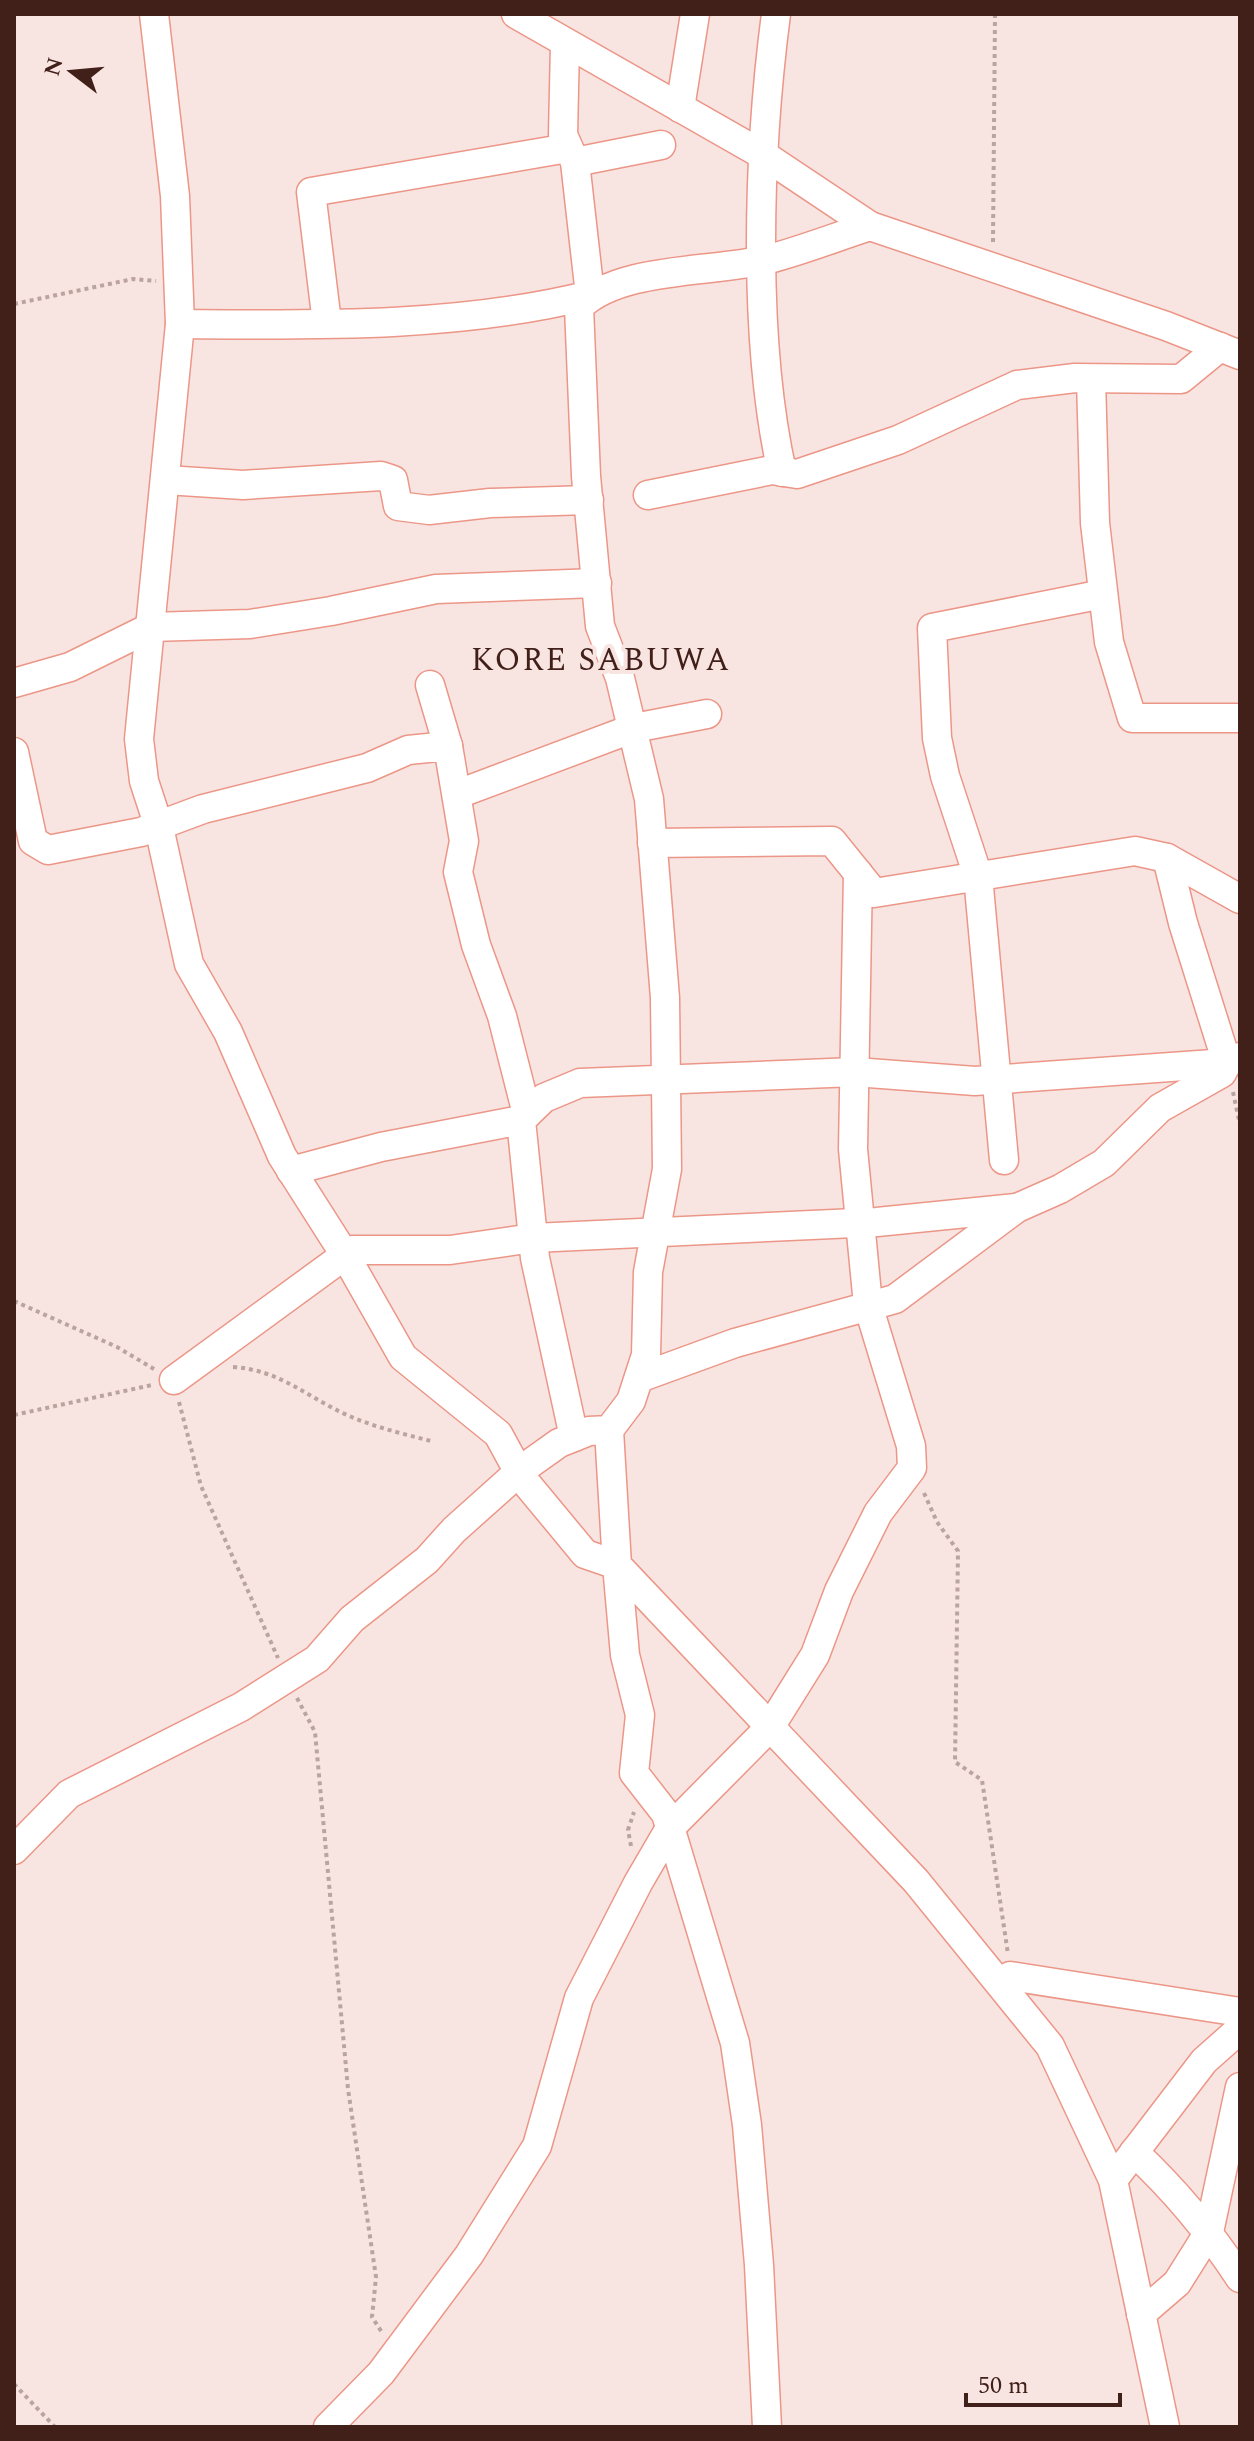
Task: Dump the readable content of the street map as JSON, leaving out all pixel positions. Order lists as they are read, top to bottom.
{
  "districts": ["KORE SABUWA"],
  "scale_bar": "50 m",
  "north": "left"
}
